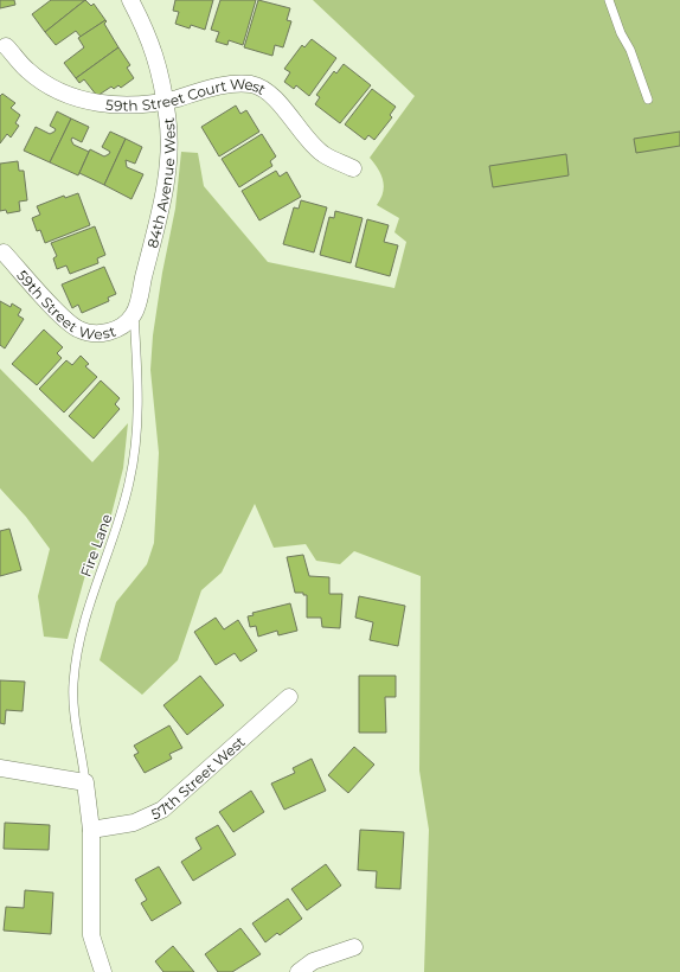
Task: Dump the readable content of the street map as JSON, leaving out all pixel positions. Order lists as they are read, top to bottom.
{
  "streets": {
    "street": [
      "59th Street Court West",
      "84th Avenue West",
      "59th Street West",
      "57th Street West"
    ],
    "lane": ["Fire Lane"]
  },
  "crossings": [
    ["59th Street Court West", "84th Avenue West"],
    ["84th Avenue West", "59th Street West"],
    ["84th Avenue West", "Fire Lane"],
    ["59th Street West", "Fire Lane"]
  ]
}
